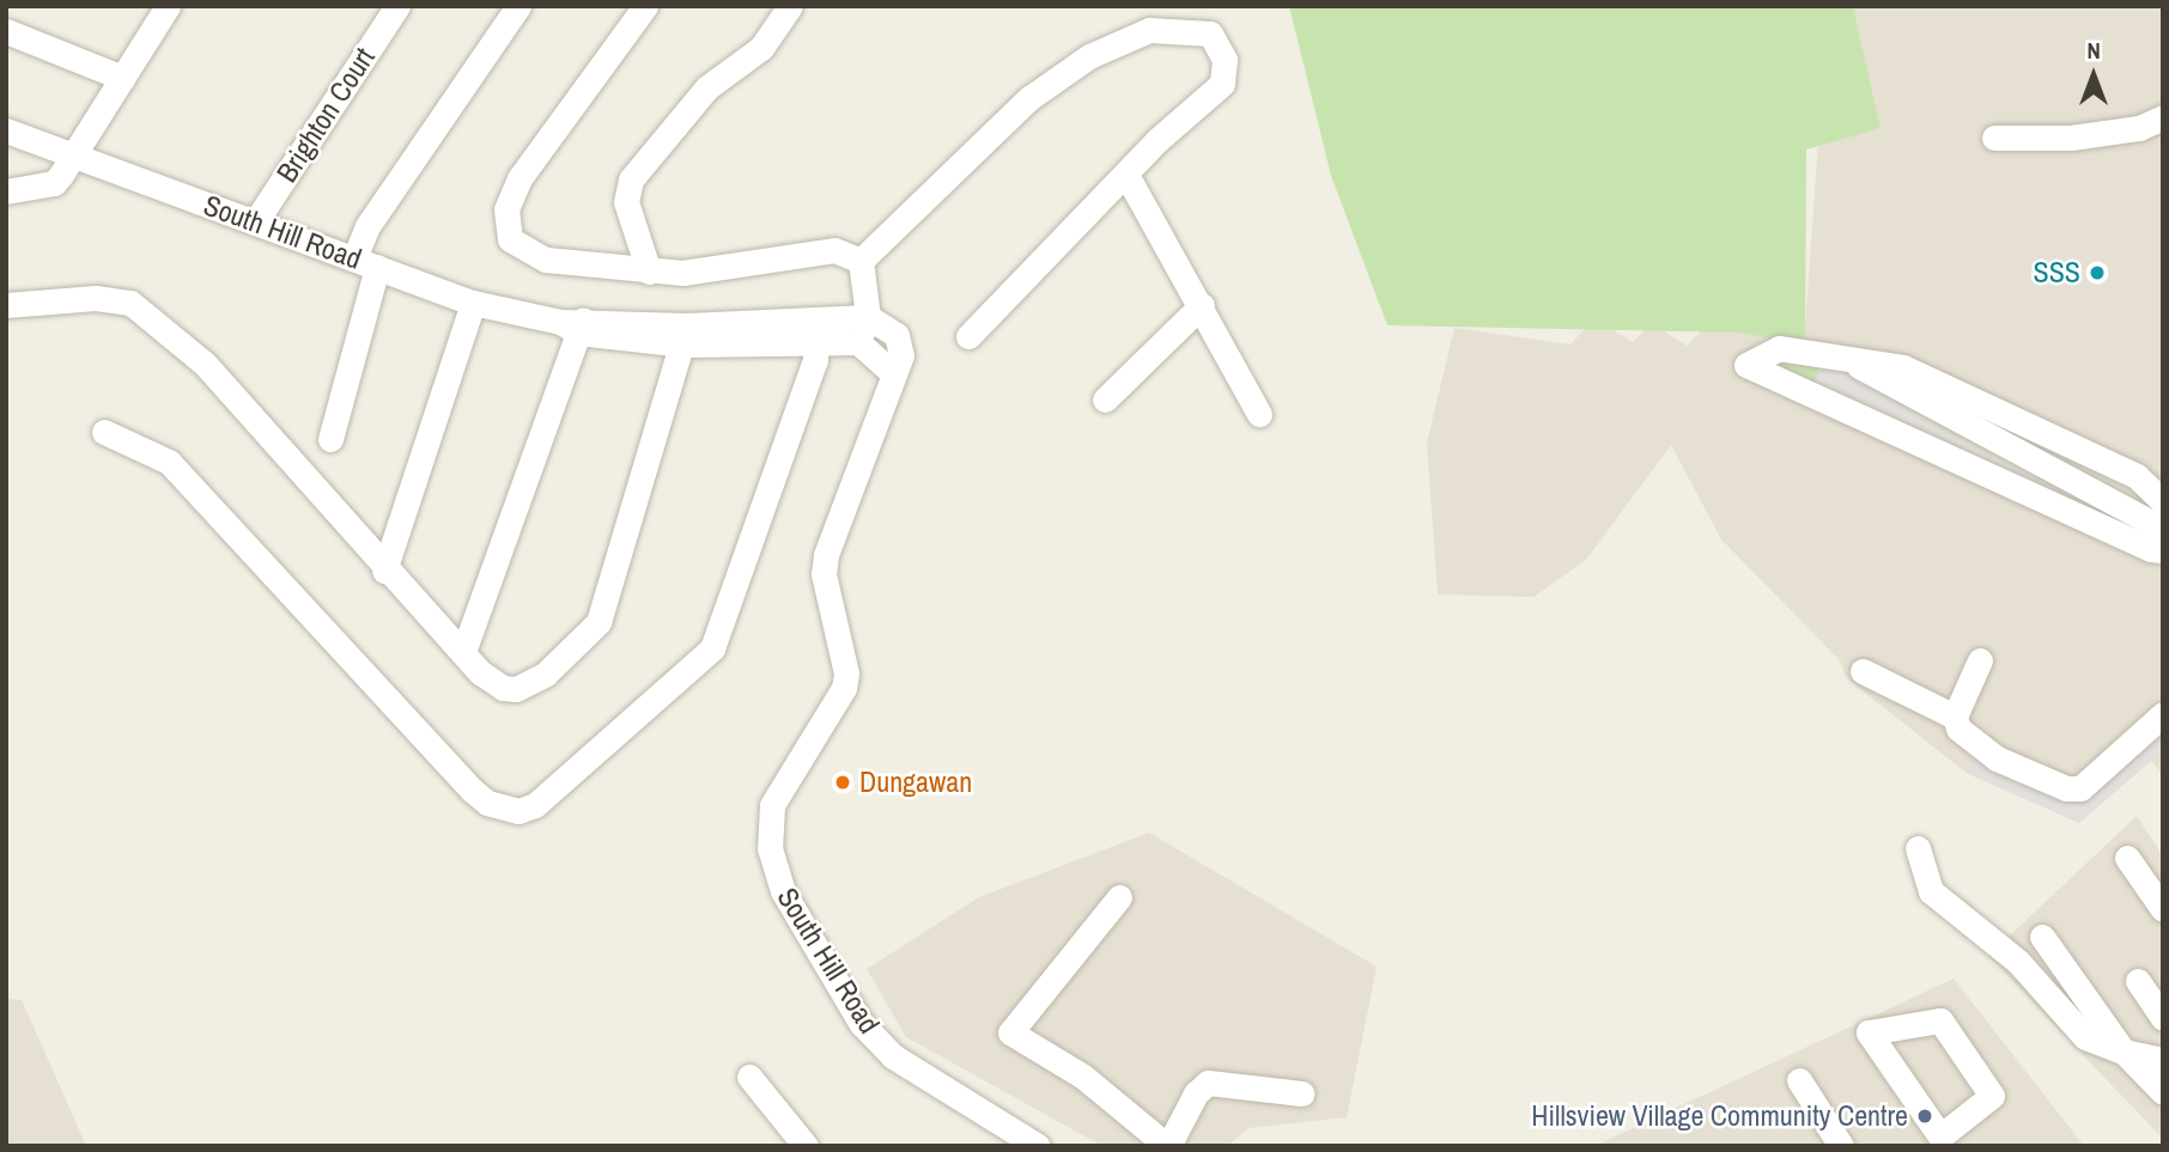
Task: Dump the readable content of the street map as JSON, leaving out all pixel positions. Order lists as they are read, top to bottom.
{
  "streets": {
    "street": ["Brighton Court", "South Hill Road"]
  },
  "crossings": [
    ["Brighton Court", "South Hill Road"]
  ],
  "places": ["SSS", "Dungawan", "Hillsview Village Community Centre"],
  "north": "top"
}
